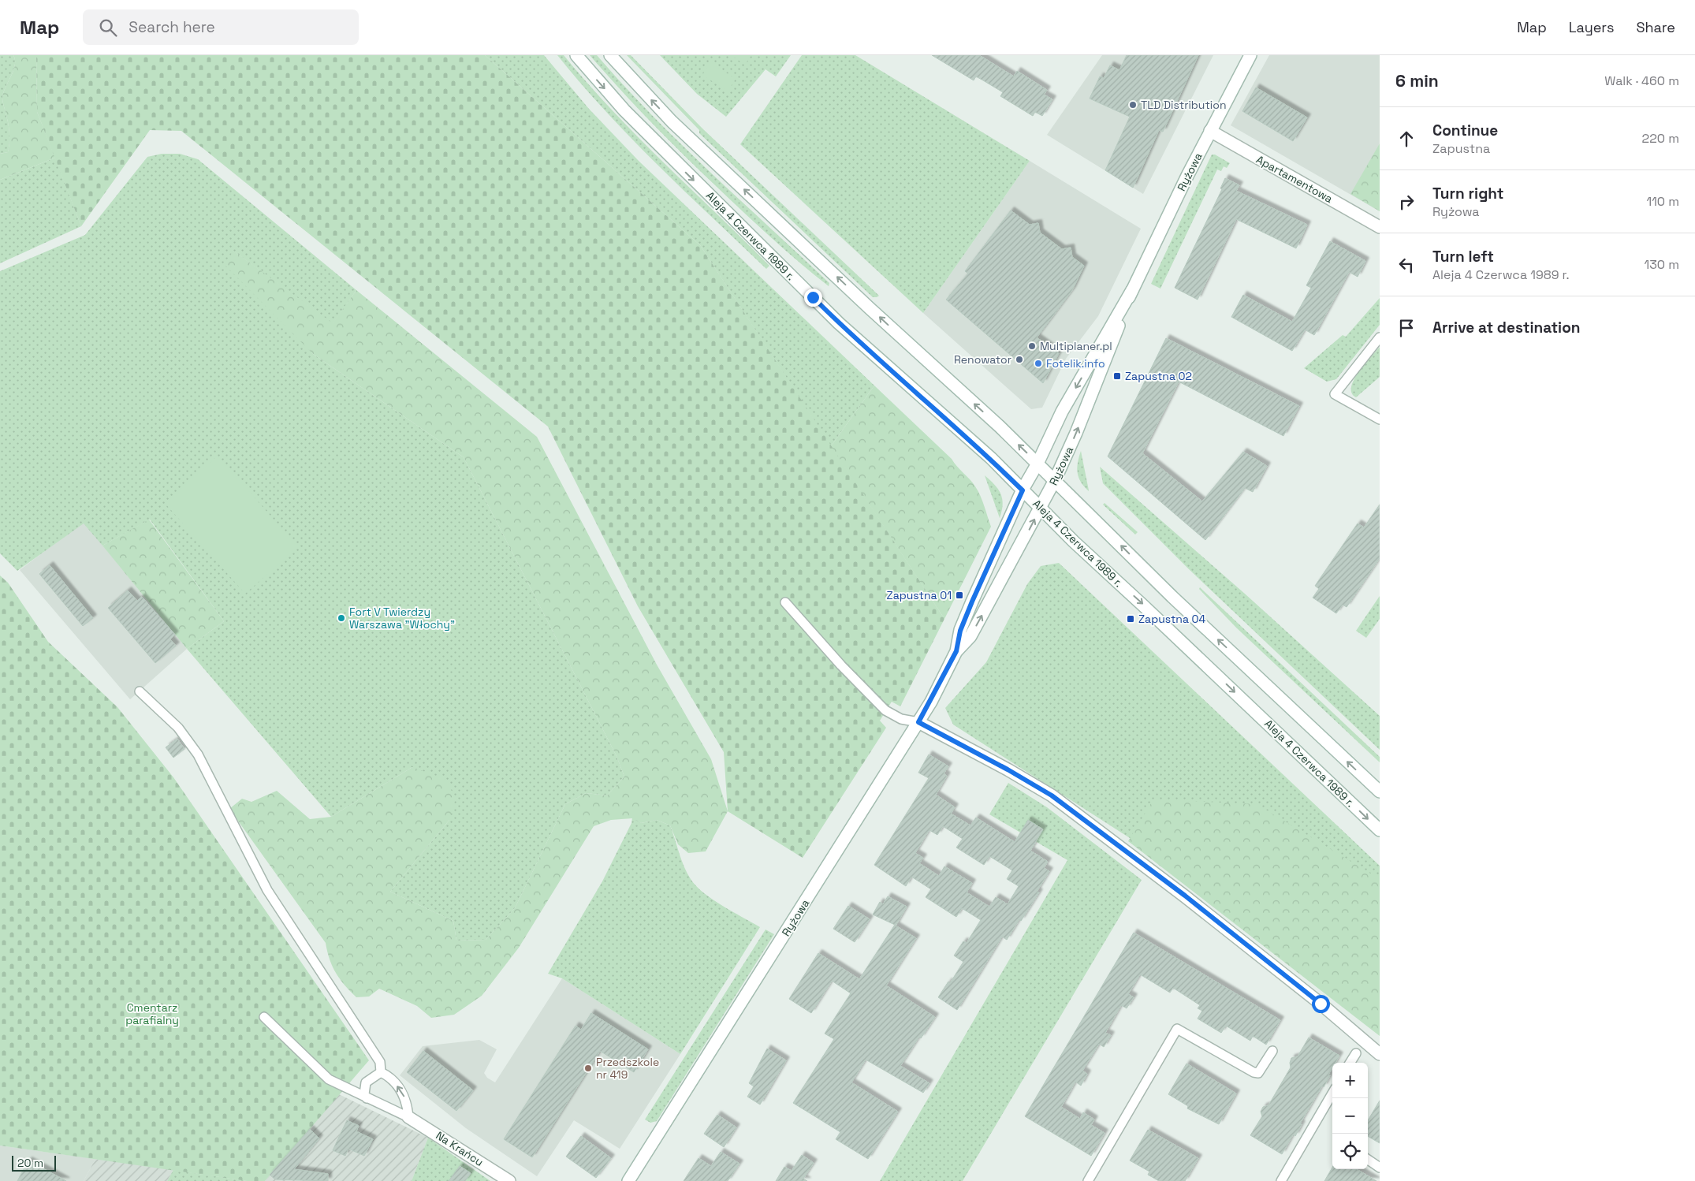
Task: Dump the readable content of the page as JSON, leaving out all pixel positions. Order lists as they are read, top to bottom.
{
  "streets": {
    "street": [
      "Ryżowa",
      "Apartamentowa",
      "Aleja 4 Czerwca 1989 r.",
      "Na Krańcu"
    ]
  },
  "crossings": [
    ["Ryżowa", "Apartamentowa"],
    ["Ryżowa", "Aleja 4 Czerwca 1989 r."]
  ],
  "parks": ["Cmentarz parafialny"],
  "places": {
    "other": [
      "TLD Distribution",
      "Multiplaner.pl",
      "Renowator",
      "Fotelik.info",
      "Fort V Twierdzy Warszawa \"Włochy\"",
      "Przedszkole nr 419"
    ],
    "transit": ["Zapustna 02", "Zapustna 01", "Zapustna 04"]
  },
  "scale_bar": "20 m",
  "page": {
    "header": "Map",
    "search": "Search here",
    "nav": ["Map", "Layers", "Share"],
    "heading": ["6 min", "Walk · 460 m"],
    "list": [
      ["Continue", "Zapustna", "220 m"],
      ["Turn right", "Ryżowa", "110 m"],
      ["Turn left", "Aleja 4 Czerwca 1989 r.", "130 m"],
      "Arrive at destination"
    ],
    "map_buttons": ["+", "−"],
    "scale": "20 m"
  }
}
